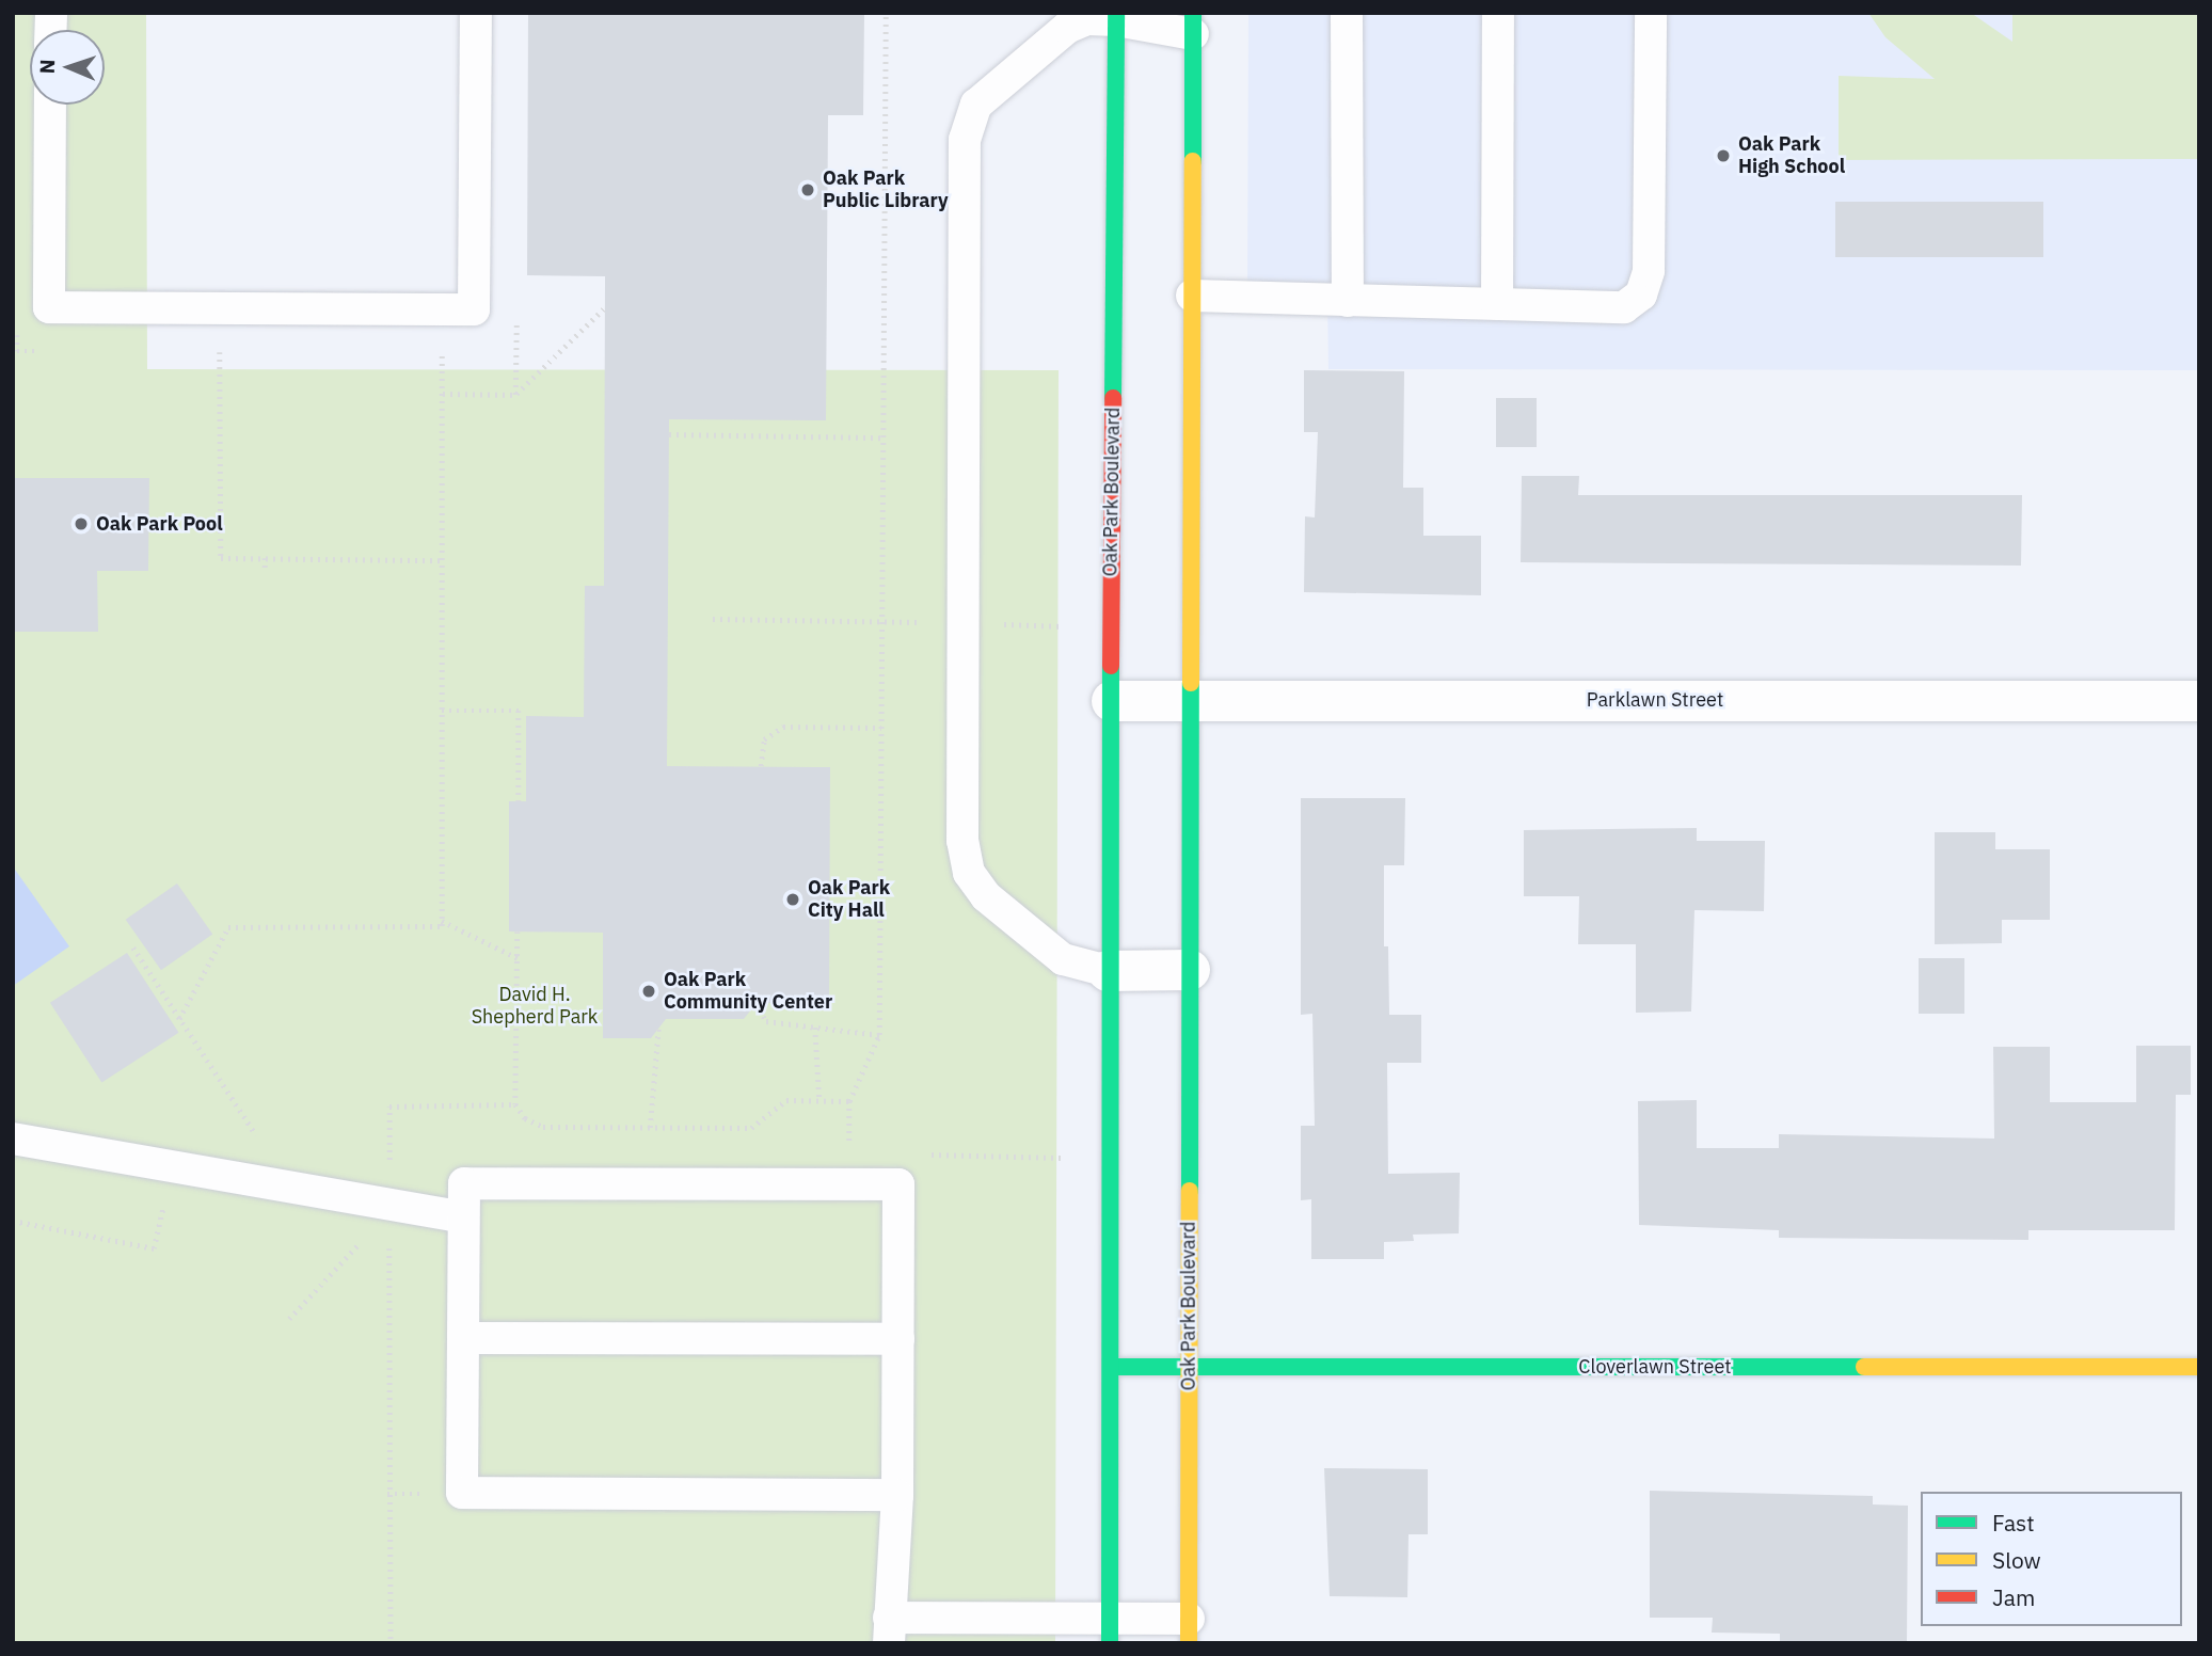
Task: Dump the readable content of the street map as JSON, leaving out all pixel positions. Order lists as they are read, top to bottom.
{
  "streets": {
    "street": ["Oak Park Boulevard", "Parklawn Street", "Cloverlawn Street"]
  },
  "crossings": [
    ["Oak Park Boulevard", "Parklawn Street"],
    ["Oak Park Boulevard", "Cloverlawn Street"]
  ],
  "parks": ["David H. Shepherd Park"],
  "places": [
    "Oak Park High School",
    "Oak Park Public Library",
    "Oak Park Pool",
    "Oak Park City Hall",
    "Oak Park Community Center"
  ],
  "legend": ["Fast", "Slow", "Jam"],
  "north": "left"
}
